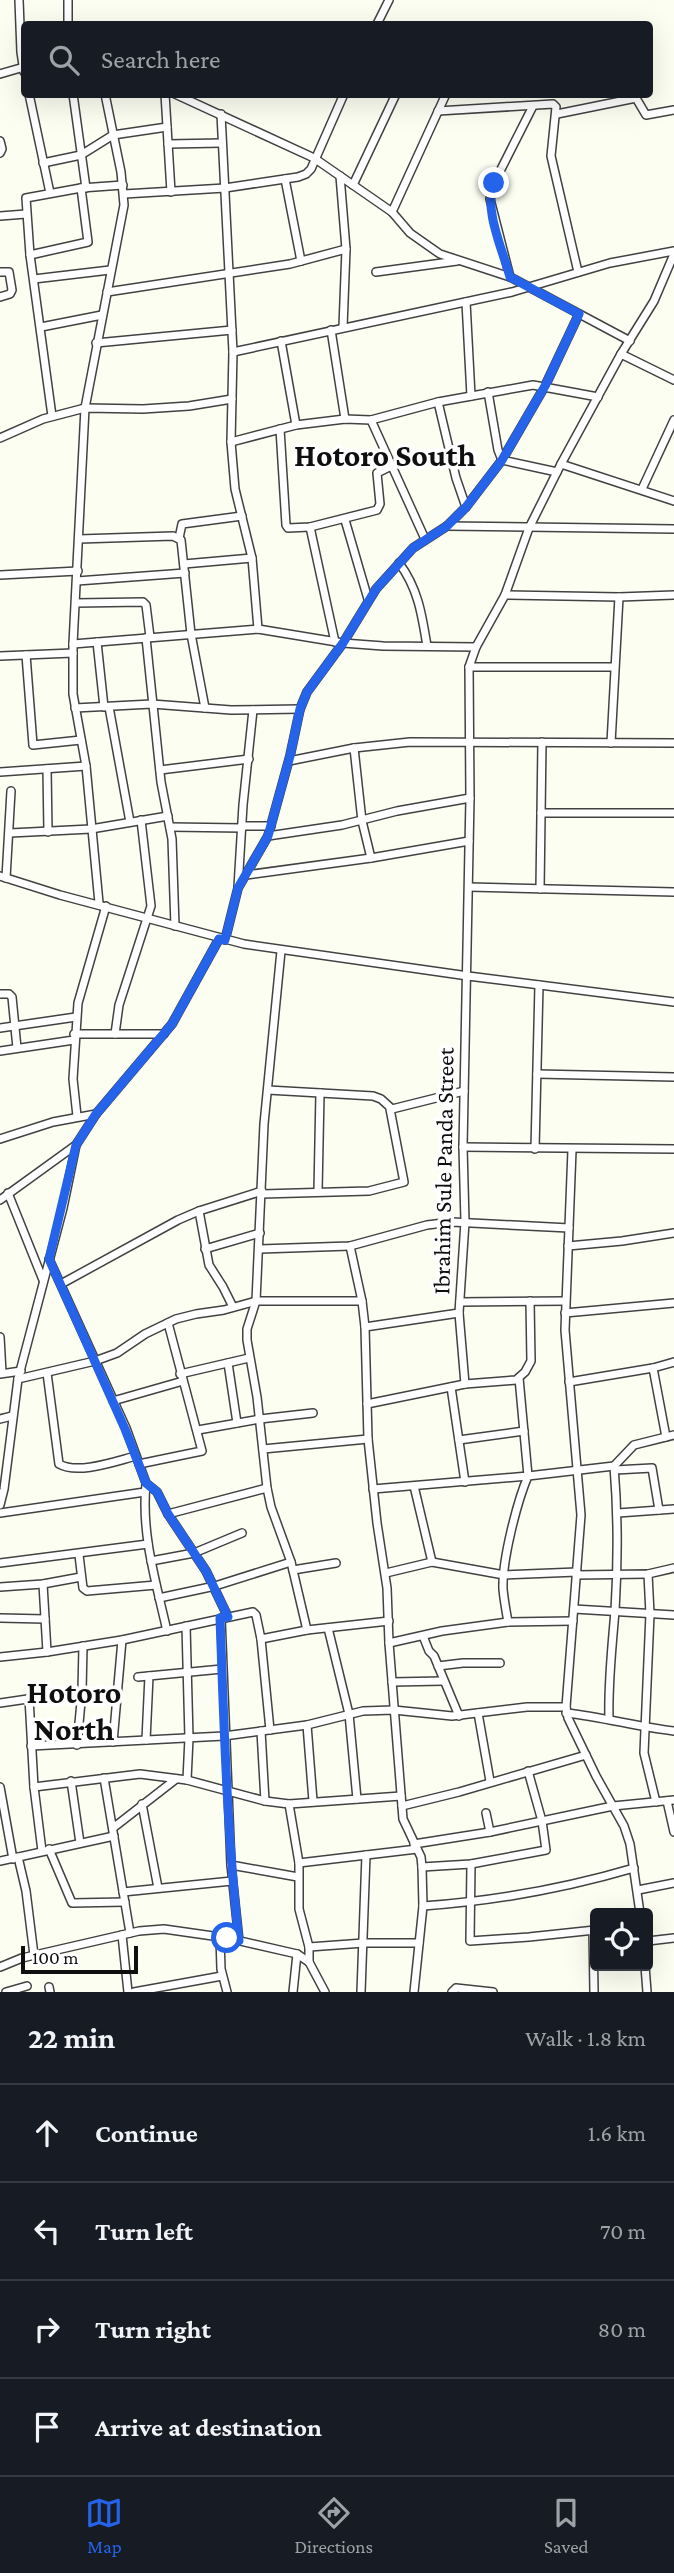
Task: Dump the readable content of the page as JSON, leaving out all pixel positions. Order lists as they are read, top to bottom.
{
  "streets": {
    "street": ["Ibrahim Sule Panda Street"]
  },
  "districts": ["Hotoro South", "Hotoro North"],
  "scale_bar": "100 m",
  "page": {
    "search": "Search here",
    "scale": "100 m",
    "heading": ["22 min", "Walk · 1.8 km"],
    "list": [
      ["Continue", "1.6 km"],
      ["Turn left", "70 m"],
      ["Turn right", "80 m"],
      "Arrive at destination"
    ],
    "nav": ["Map", "Directions", "Saved"]
  }
}
